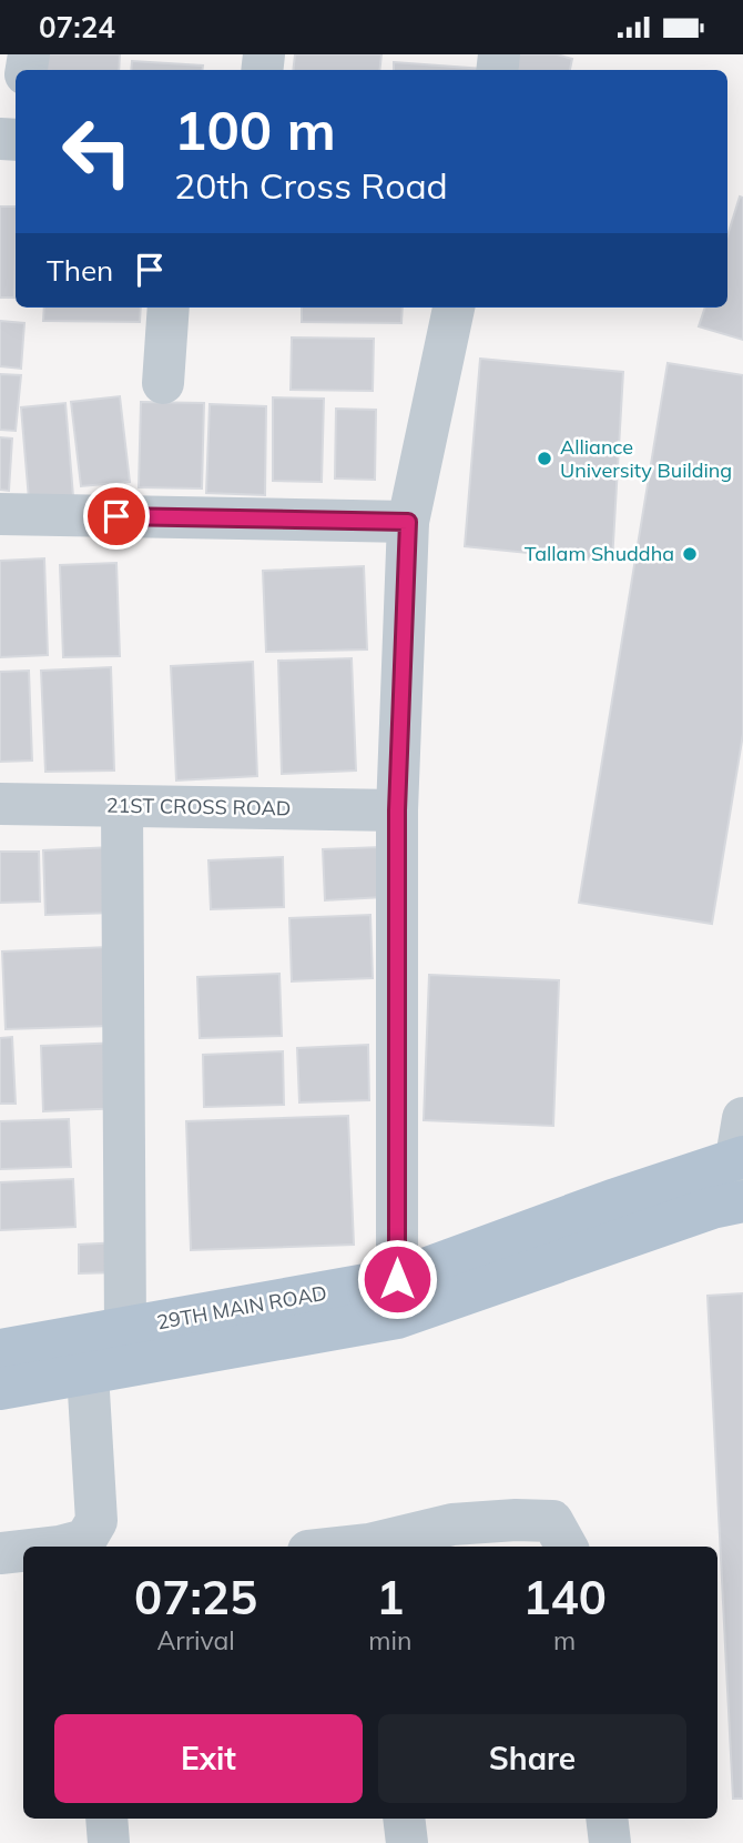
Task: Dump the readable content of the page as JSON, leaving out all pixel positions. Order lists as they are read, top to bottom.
{
  "streets": {
    "main road": ["29TH MAIN ROAD"],
    "street": ["21ST CROSS ROAD"]
  },
  "places": ["Alliance University Building", "Tallam Shuddha"],
  "page": {
    "status": "07:24",
    "turn": ["100 m", "20th Cross Road"],
    "then": "Then",
    "eta": [
      "07:25",
      "Arrival",
      "1",
      "min",
      "140",
      "m"
    ],
    "buttons": ["Exit", "Share"]
  }
}
